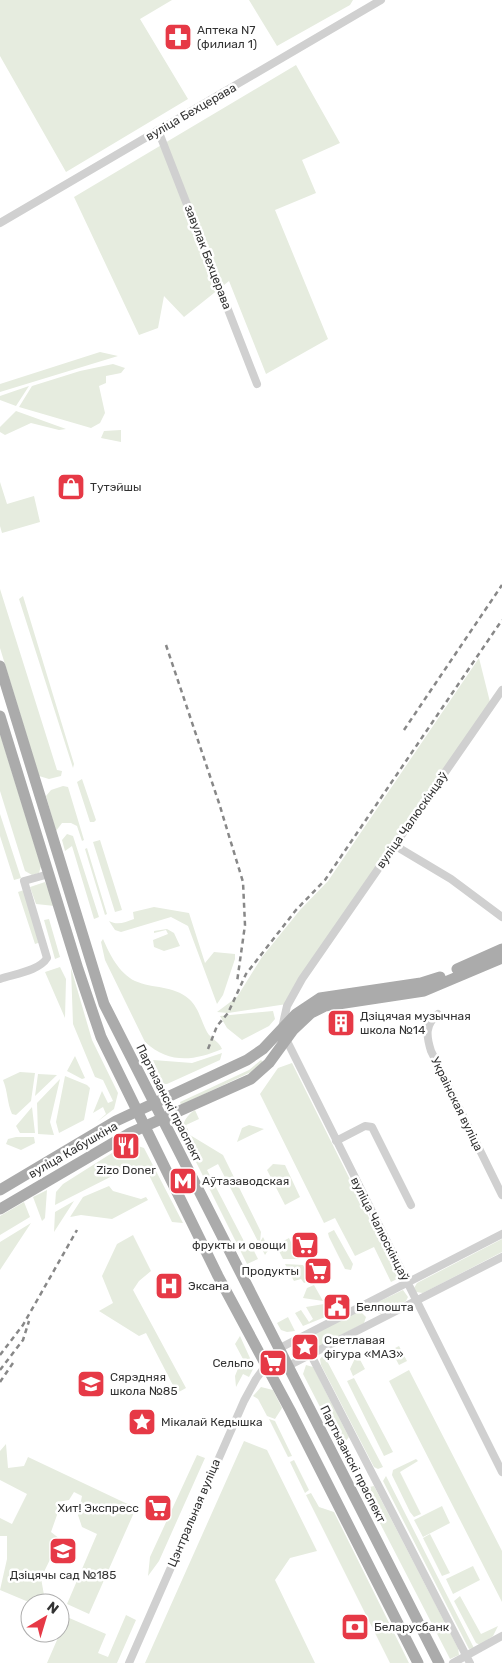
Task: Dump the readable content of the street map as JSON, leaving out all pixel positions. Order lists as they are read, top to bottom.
{
  "streets": {
    "main road": ["Партызанскі праспект", "вуліца Кабушкіна"],
    "street": [
      "вуліца Бехцерава",
      "завулак Бехцерава",
      "вуліца Чалюскінцаў",
      "Украінская вуліца",
      "Цэнтральная вуліца"
    ]
  },
  "crossings": [
    ["вуліца Бехцерава", "завулак Бехцерава"],
    ["вуліца Чалюскінцаў", "вуліца Кабушкіна"],
    ["вуліца Чалюскінцаў", "Цэнтральная вуліца"],
    ["Партызанскі праспект", "вуліца Кабушкіна"],
    ["Партызанскі праспект", "Цэнтральная вуліца"]
  ],
  "places": {
    "pharmacy": ["Аптека N7 (филиал 1)"],
    "shop": ["Тутэйшы"],
    "building": ["Дзіцячая музычная школа №14"],
    "restaurant": ["Zizo Doner"],
    "metro station": ["Аўтазаводская"],
    "supermarket": [
      "фрукты и овощи",
      "Продукты",
      "Сельпо",
      "Хит! Экспресс"
    ],
    "hospital": ["Эксана"],
    "public building": ["Белпошта"],
    "place": ["Светлавая фігура «МАЗ»", "Мікалай Кедышка"],
    "school or university": ["Сярэдняя школа №85", "Дзіцячы сад №185"],
    "bank": ["Беларусбанк"]
  },
  "north": "top right"
}
